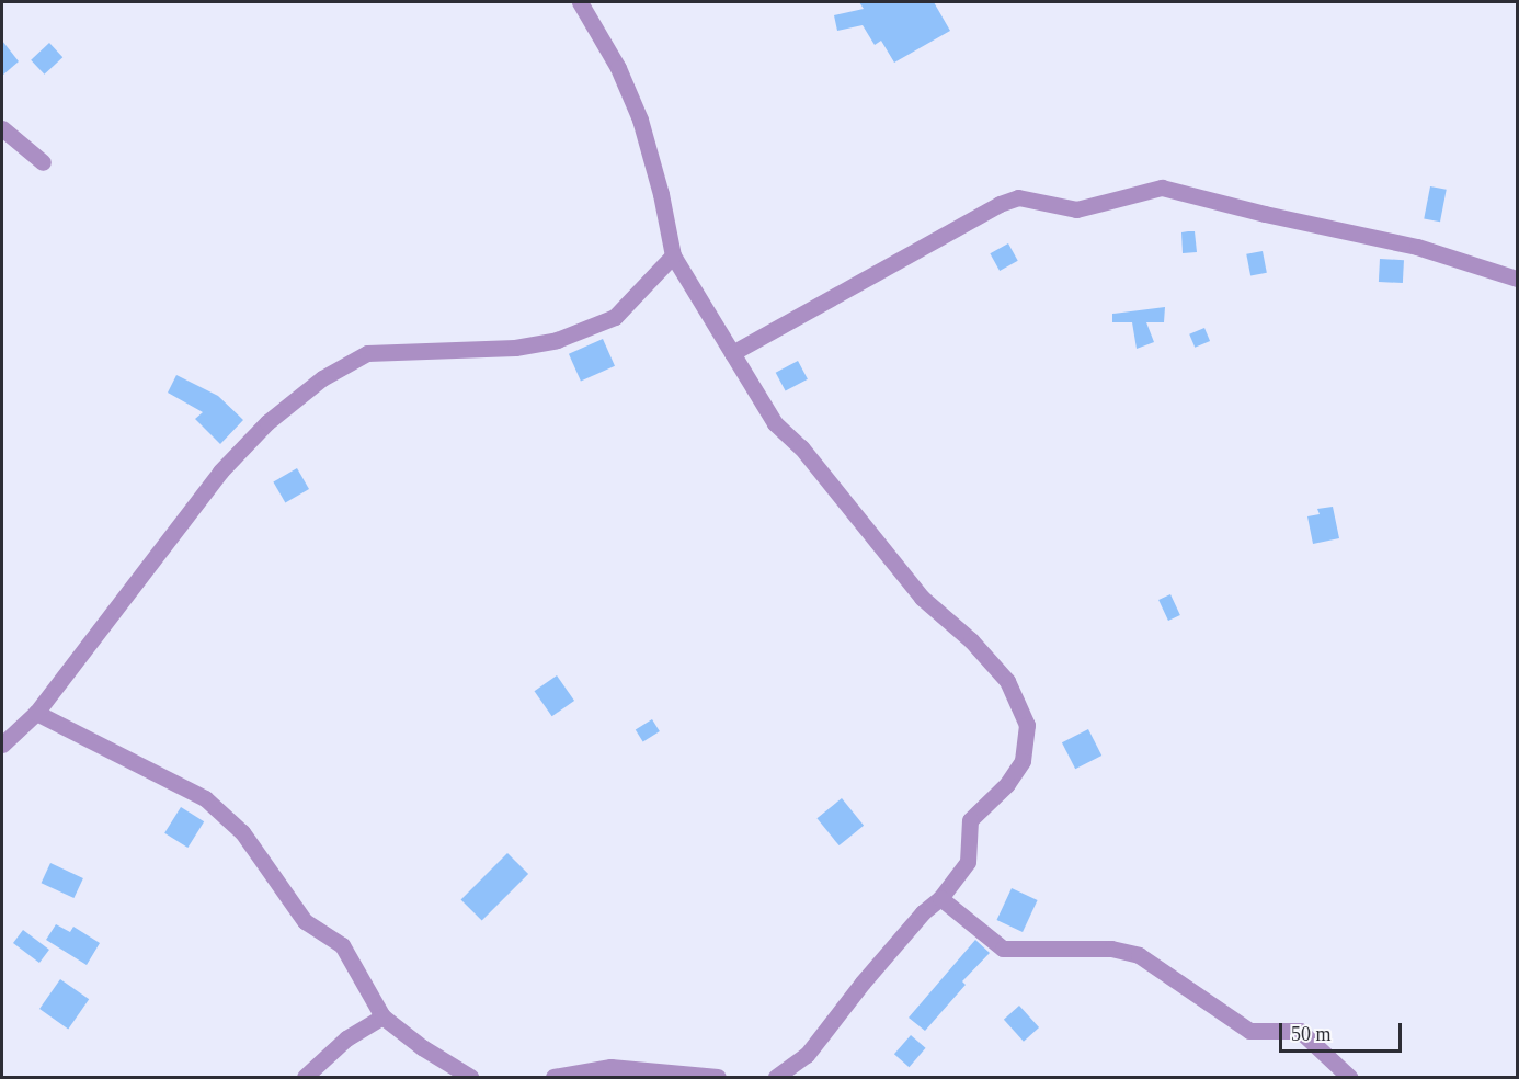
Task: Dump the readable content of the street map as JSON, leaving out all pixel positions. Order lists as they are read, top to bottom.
{
  "scale_bar": "50 m"
}
